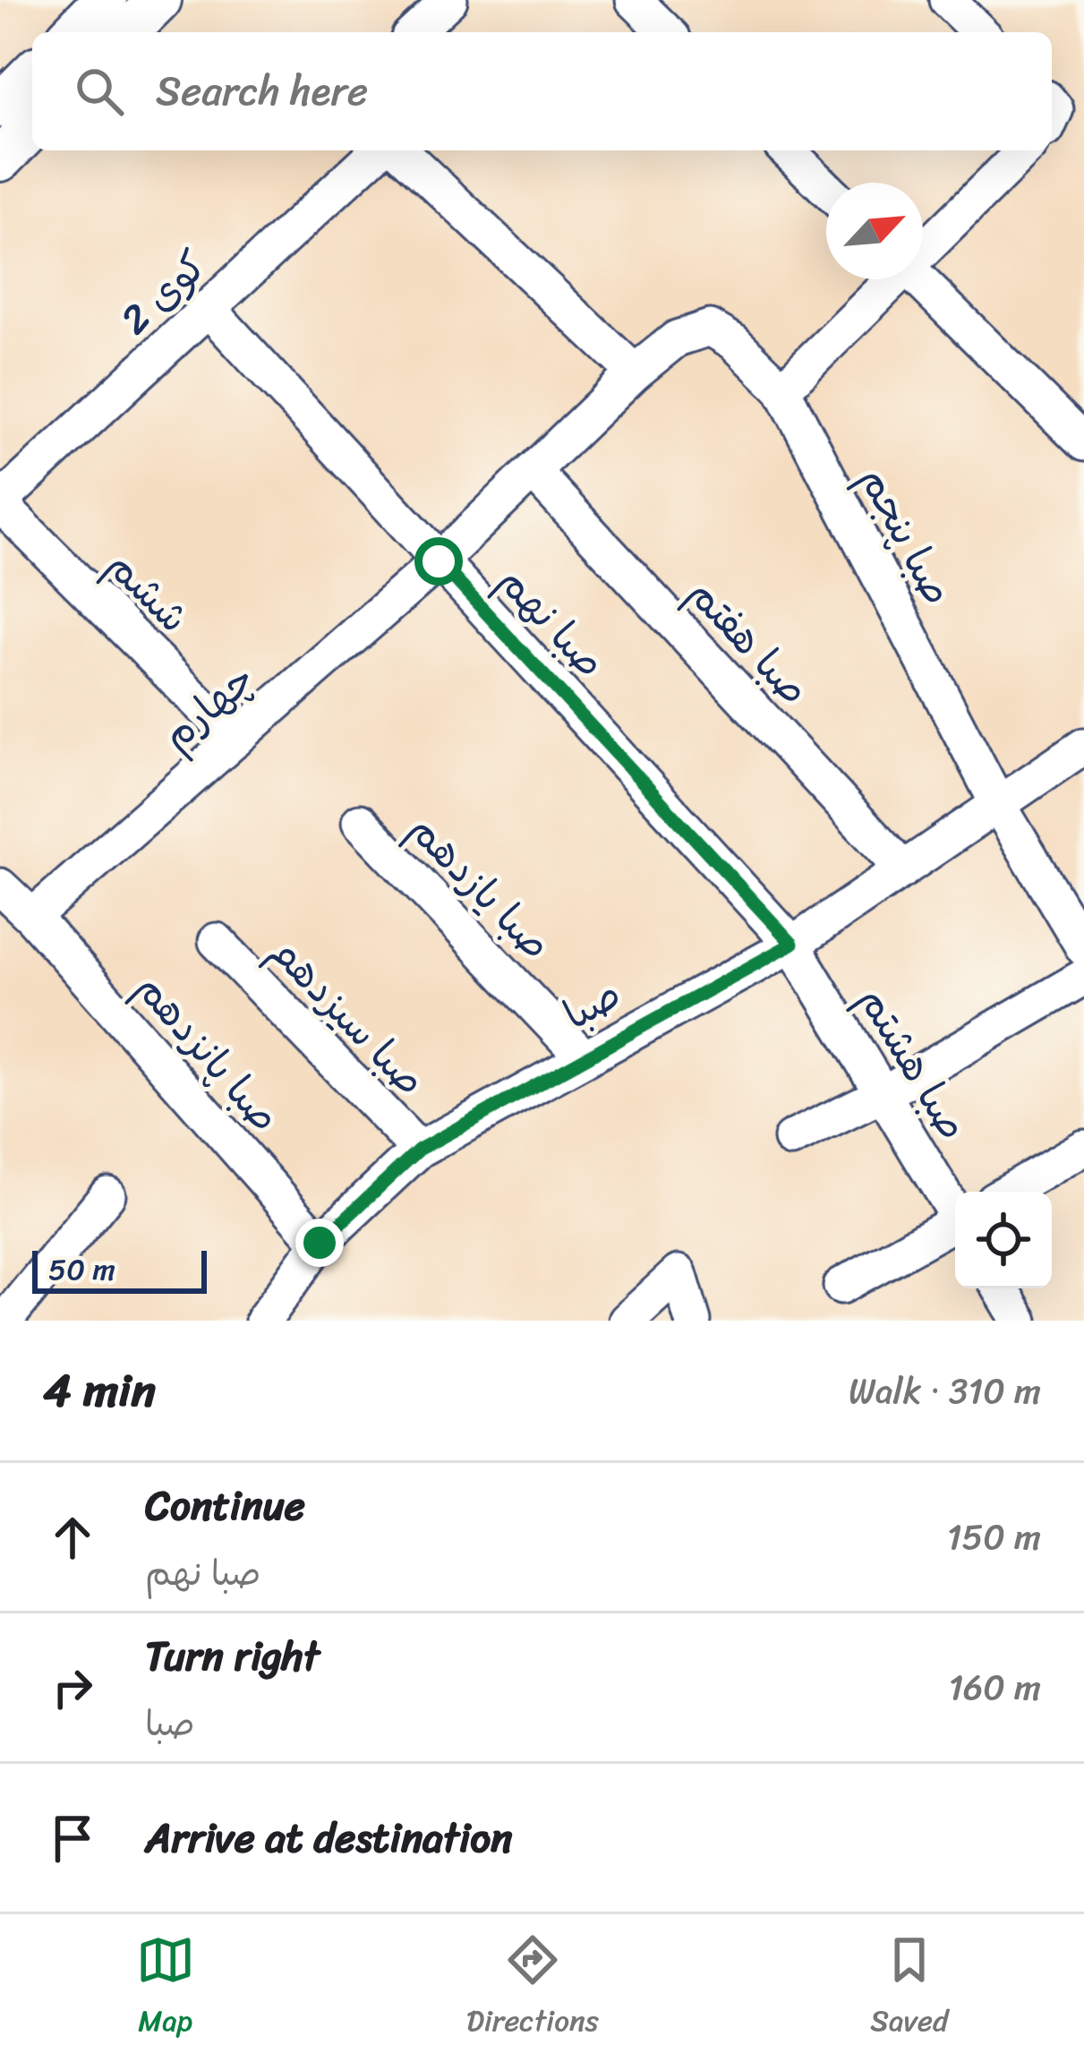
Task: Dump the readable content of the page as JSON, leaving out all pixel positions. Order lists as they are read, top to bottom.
{
  "streets": {
    "street": [
      "کوی 2",
      "صبا پنجم",
      "ششم",
      "صبا نهم",
      "صبا هفتم",
      "چهارم",
      "صبا یازدهم",
      "صبا",
      "صبا سیزدهم",
      "صبا پانزدهم",
      "صبا هشتم"
    ]
  },
  "crossings": [
    ["کوی 2", "ششم"],
    ["کوی 2", "صبا نهم"],
    ["صبا پنجم", "چهارم"],
    ["صبا پنجم", "صبا"],
    ["ششم", "چهارم"],
    ["صبا نهم", "چهارم"],
    ["صبا نهم", "صبا"],
    ["صبا نهم", "صبا هشتم"],
    ["صبا هفتم", "چهارم"],
    ["صبا هفتم", "صبا"],
    ["چهارم", "صبا پانزدهم"],
    ["صبا یازدهم", "صبا"],
    ["صبا", "صبا سیزدهم"],
    ["صبا", "صبا پانزدهم"],
    ["صبا", "صبا هشتم"]
  ],
  "scale_bar": "50 m",
  "north": "top right",
  "page": {
    "search": "Search here",
    "scale": "50 m",
    "heading": ["4 min", "Walk · 310 m"],
    "list": [
      ["Continue", "صبا نهم", "150 m"],
      ["Turn right", "صبا", "160 m"],
      "Arrive at destination"
    ],
    "nav": ["Map", "Directions", "Saved"]
  }
}
